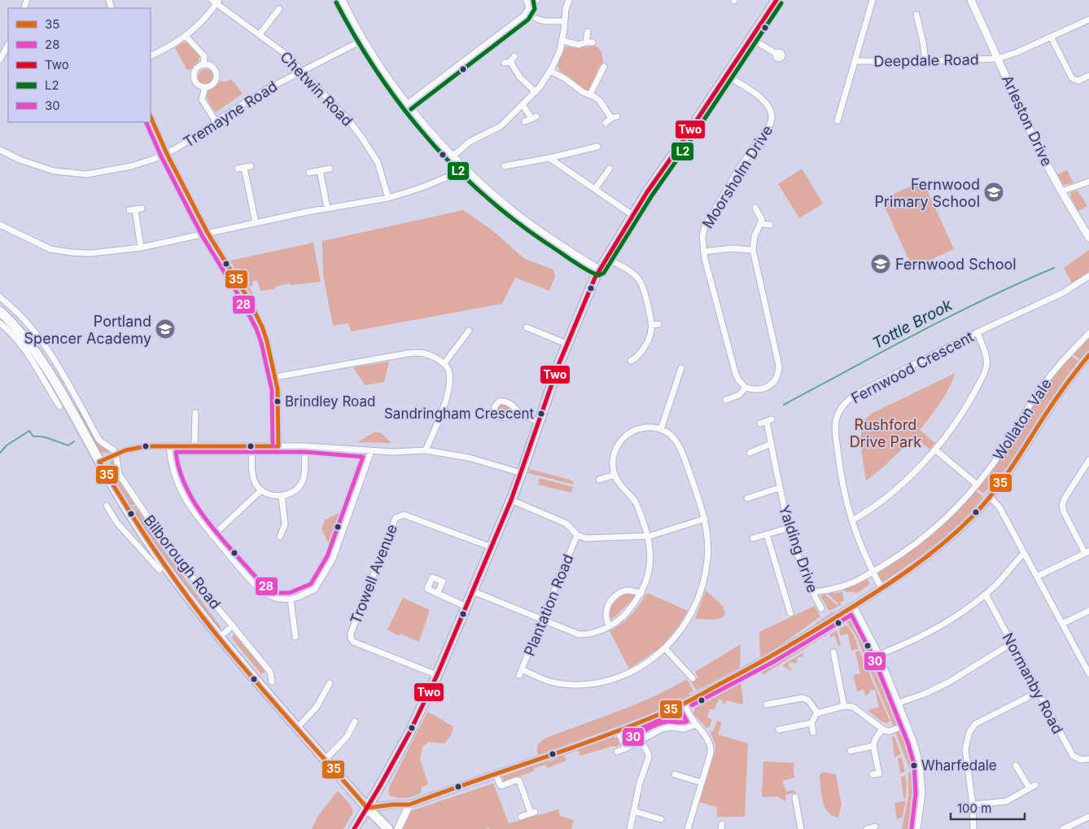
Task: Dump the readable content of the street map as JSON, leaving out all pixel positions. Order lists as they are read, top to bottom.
{
  "streets": {
    "main road": ["Bilborough Road"],
    "street": [
      "Deepdale Road",
      "Chetwin Road",
      "Tremayne Road",
      "Arleston Drive",
      "Moorsholm Drive",
      "Fernwood Crescent",
      "Wollaton Vale",
      "Yalding Drive",
      "Trowell Avenue",
      "Plantation Road",
      "Normanby Road"
    ]
  },
  "crossings": [
    ["Deepdale Road", "Arleston Drive"],
    ["Chetwin Road", "Tremayne Road"],
    ["Fernwood Crescent", "Wollaton Vale"],
    ["Wollaton Vale", "Yalding Drive"],
    ["Wollaton Vale", "Bilborough Road"]
  ],
  "water": ["Tottle Brook"],
  "parks": ["Rushford Drive Park"],
  "places": {
    "school or university": ["Fernwood Primary School", "Fernwood School", "Portland Spencer Academy"],
    "other": ["Brindley Road", "Sandringham Crescent", "Wharfedale"]
  },
  "lines": [
    "transit line Two",
    "transit line L2",
    "transit line 35",
    "transit line 28",
    "transit line 30"
  ],
  "legend": [
    "35",
    "28",
    "Two",
    "L2",
    "30"
  ],
  "scale_bar": "100 m"
}
